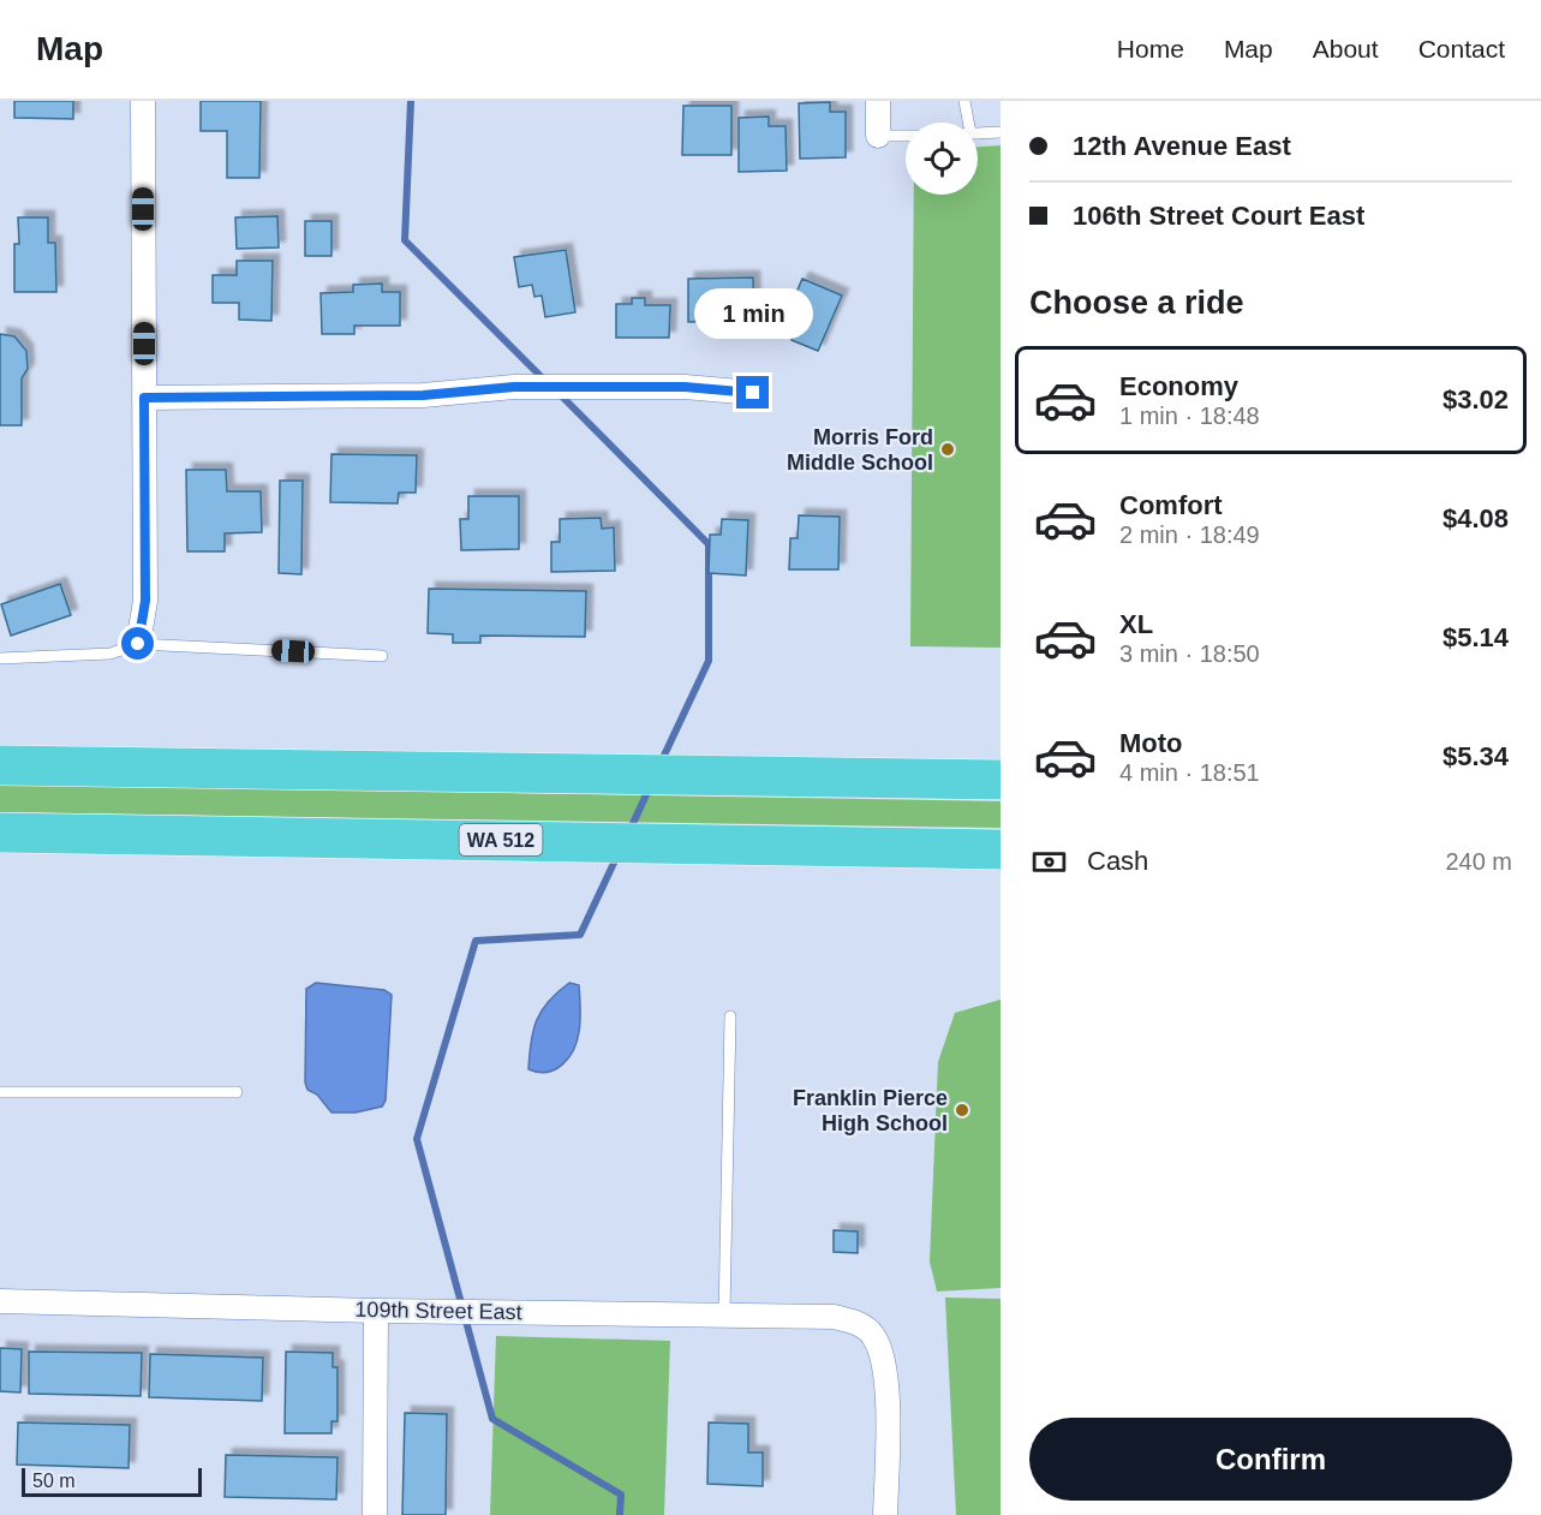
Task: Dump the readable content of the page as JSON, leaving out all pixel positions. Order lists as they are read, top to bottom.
{
  "streets": {
    "highway": ["WA 512"],
    "street": ["109th Street East"]
  },
  "places": ["Morris Ford Middle School", "Franklin Pierce High School"],
  "scale_bar": "50 m",
  "page": {
    "header": "Map",
    "nav": [
      "Home",
      "Map",
      "About",
      "Contact"
    ],
    "banner": ["12th Avenue East", "106th Street Court East"],
    "heading": "Choose a ride",
    "bubble": "1 min",
    "list": [
      {
        "name": "Economy",
        "note": "1 min · 18:48",
        "value": "$3.02"
      },
      {
        "name": "Comfort",
        "note": "2 min · 18:49",
        "value": "$4.08"
      },
      {
        "name": "XL",
        "note": "3 min · 18:50",
        "value": "$5.14"
      },
      {
        "name": "Moto",
        "note": "4 min · 18:51",
        "value": "$5.34"
      }
    ],
    "pay": ["Cash", "240 m"],
    "buttons": "Confirm",
    "scale": "50 m"
  }
}
